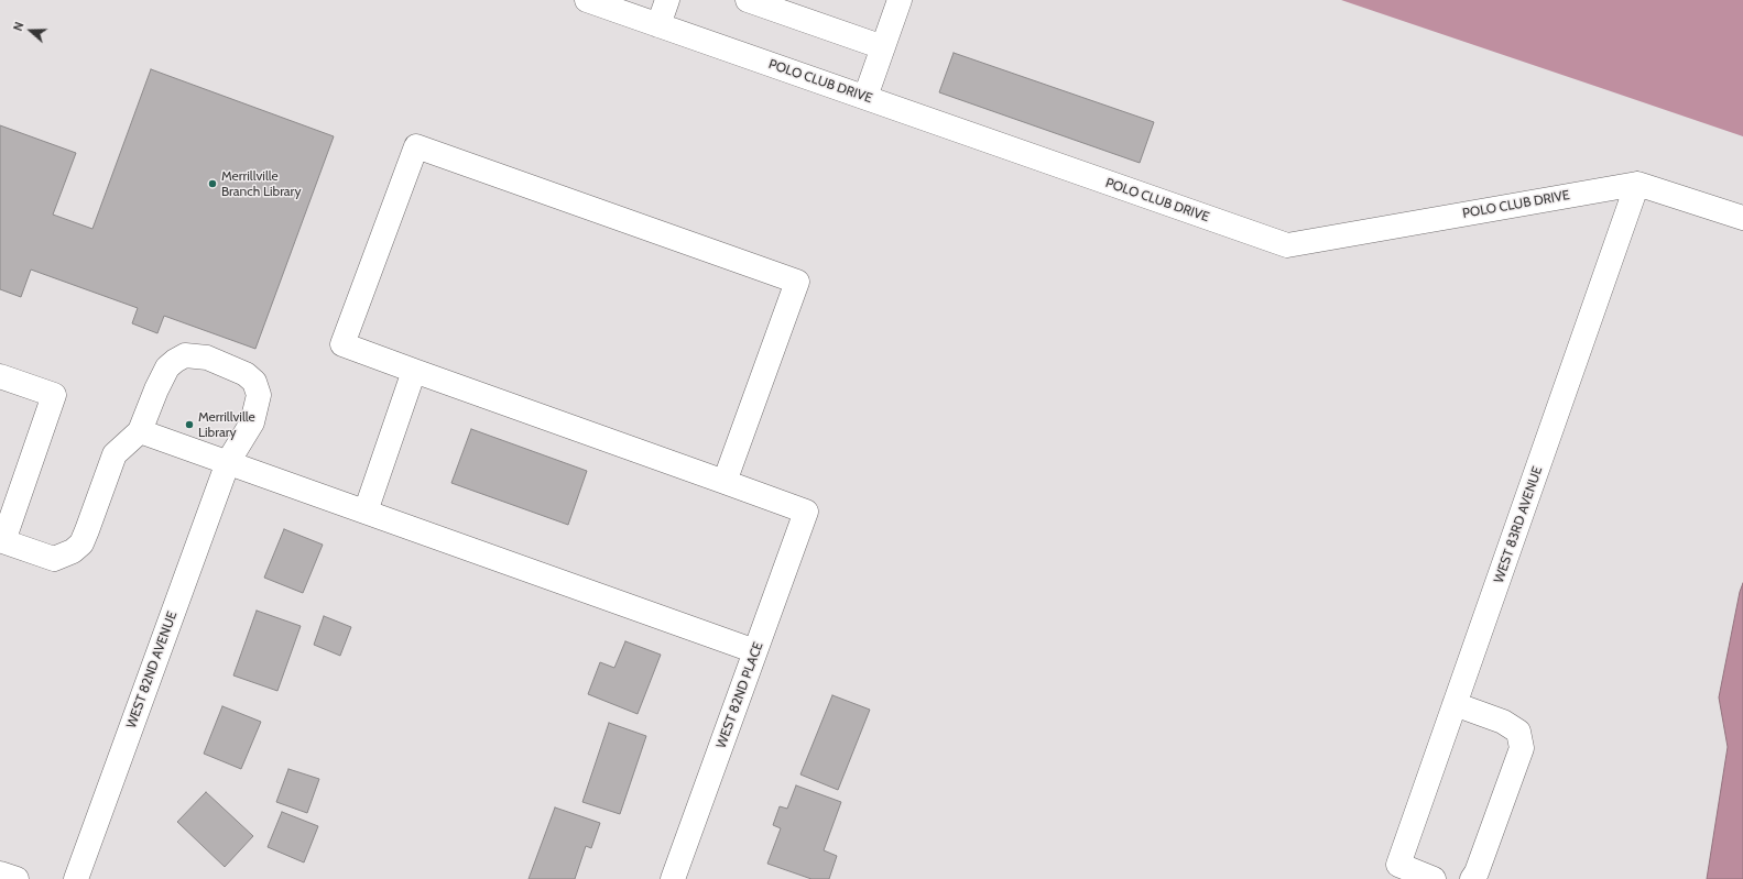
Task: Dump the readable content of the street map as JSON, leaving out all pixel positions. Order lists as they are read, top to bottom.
{
  "streets": {
    "street": [
      "POLO CLUB DRIVE",
      "WEST 83RD AVENUE",
      "WEST 82ND AVENUE",
      "WEST 82ND PLACE"
    ]
  },
  "crossings": [
    ["POLO CLUB DRIVE", "WEST 83RD AVENUE"]
  ],
  "places": ["Merrillville Branch Library", "Merrillville Library"],
  "north": "left"
}
